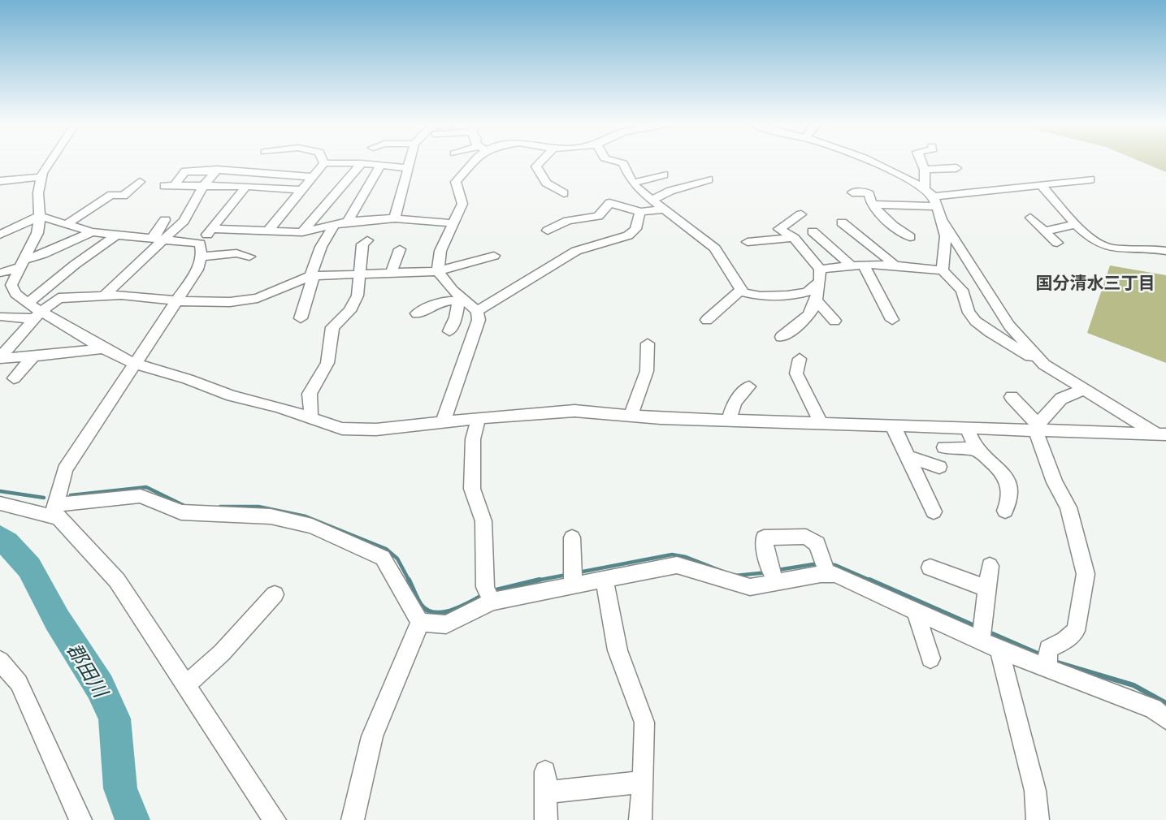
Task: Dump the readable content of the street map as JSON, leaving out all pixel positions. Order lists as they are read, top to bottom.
{
  "districts": ["国分清水三丁目"],
  "water": ["郡田川"]
}
